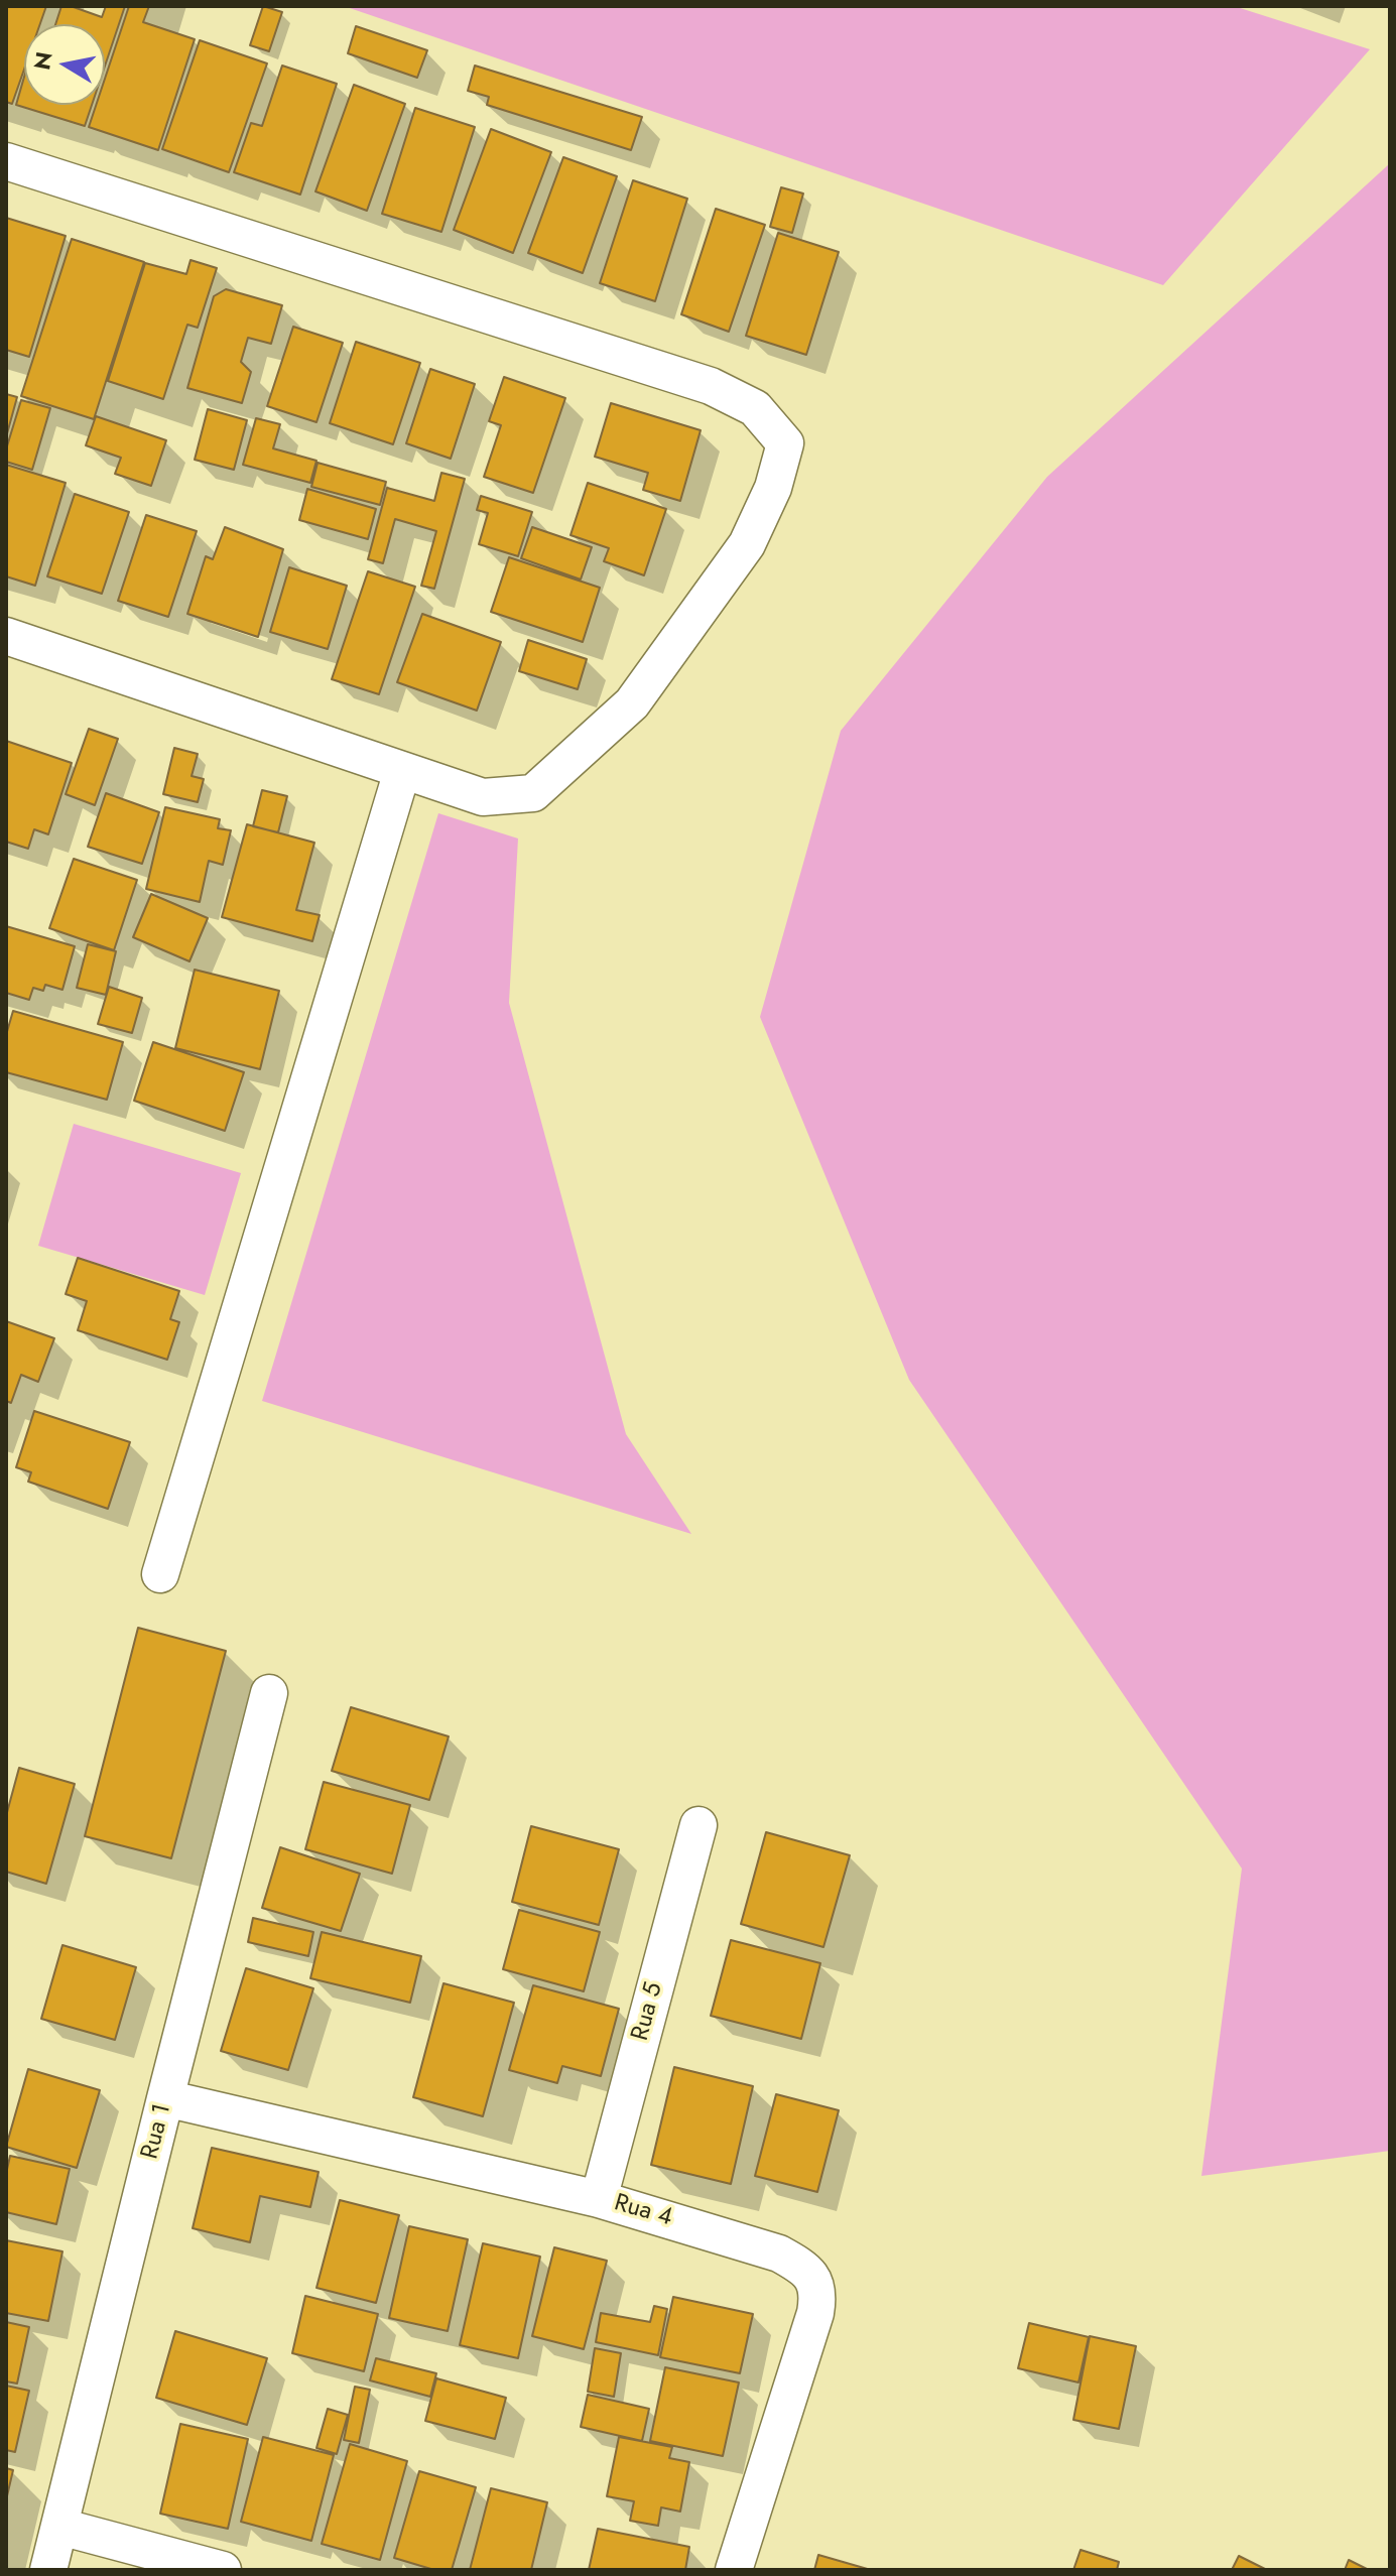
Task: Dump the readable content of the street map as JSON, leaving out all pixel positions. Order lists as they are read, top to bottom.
{
  "streets": {
    "street": ["Rua 5", "Rua 1", "Rua 4"]
  },
  "crossings": [
    ["Rua 5", "Rua 4"],
    ["Rua 1", "Rua 4"]
  ],
  "north": "left"
}
